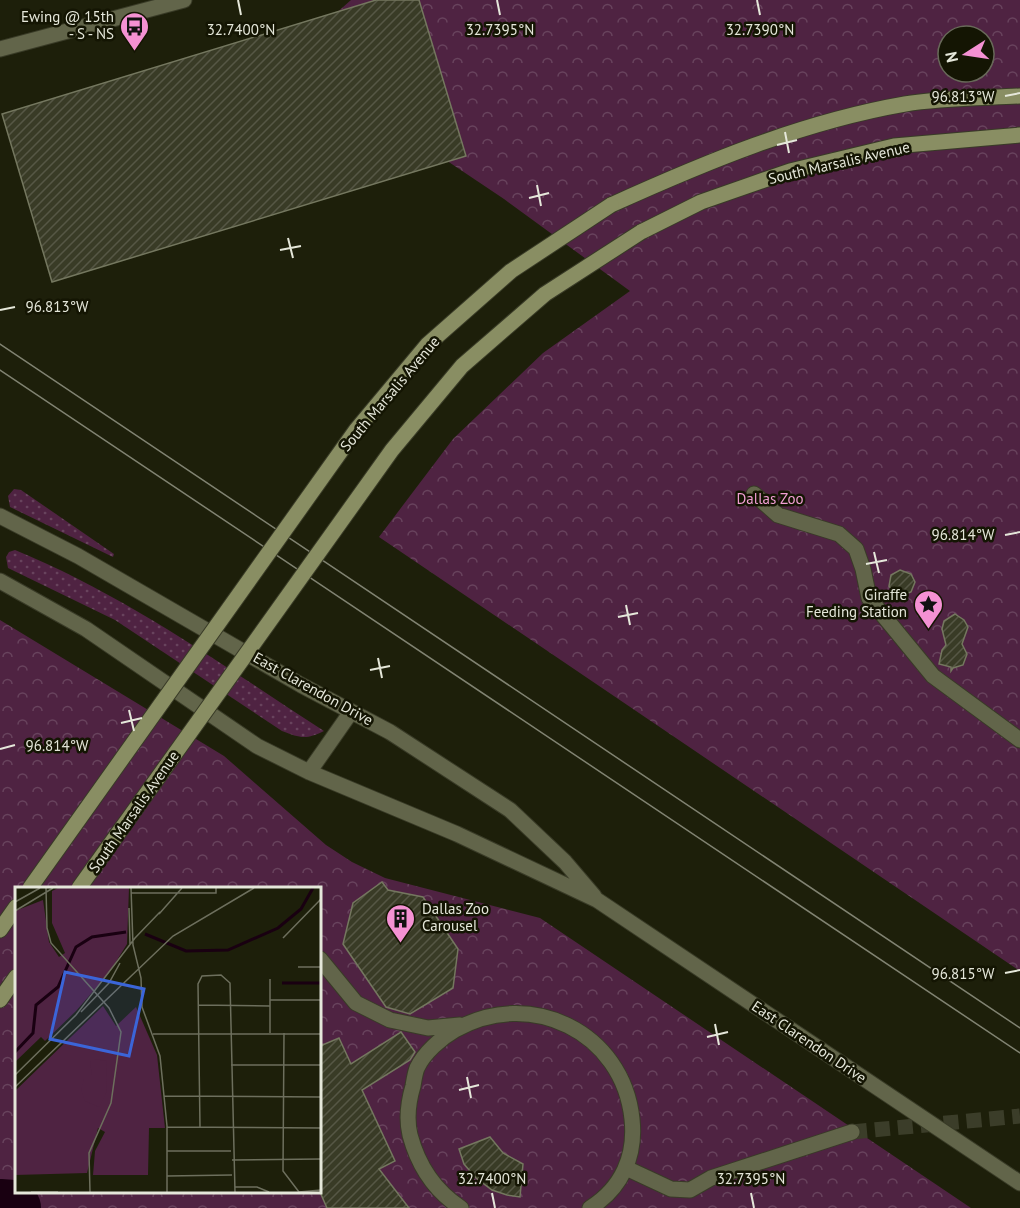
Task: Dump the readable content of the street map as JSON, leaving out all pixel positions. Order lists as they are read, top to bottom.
{
  "streets": {
    "main road": ["South Marsalis Avenue"],
    "street": ["East Clarendon Drive"]
  },
  "parks": ["Dallas Zoo"],
  "places": {
    "bus stop": ["Ewing @ 15th - S - NS"],
    "place": ["Giraffe Feeding Station"],
    "building": ["Dallas Zoo Carousel"]
  },
  "north": "left",
  "coordinates": [
    "32.7400°N",
    "32.7395°N",
    "32.7390°N",
    "96.813°W",
    "96.814°W",
    "96.815°W"
  ]
}
